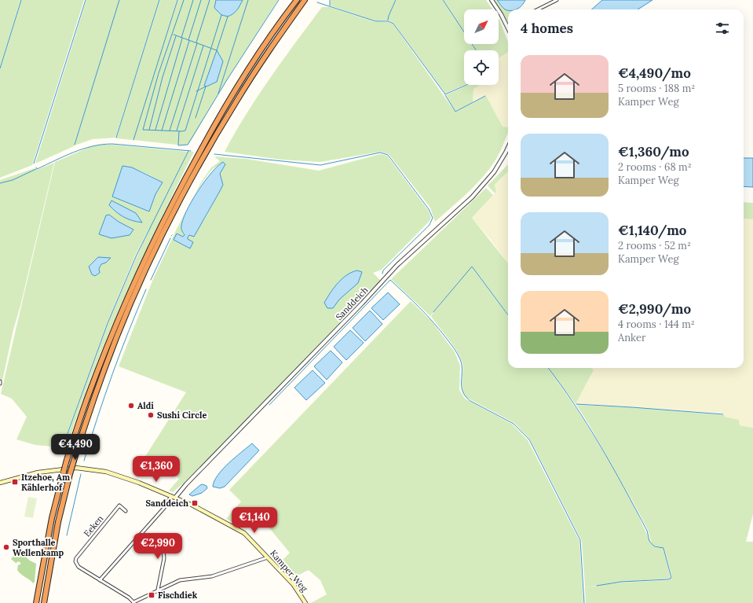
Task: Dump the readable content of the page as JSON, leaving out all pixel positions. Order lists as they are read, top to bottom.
{
  "streets": {
    "main road": ["Kamper Weg"],
    "street": ["Sanddeich", "Eeken"]
  },
  "crossings": [
    ["Sanddeich", "Eeken"],
    ["Sanddeich", "Kamper Weg"]
  ],
  "places": {
    "other": ["Aldi", "Sushi Circle", "Sporthalle Wellenkamp"],
    "transit": ["Itzehoe, Am Kählerhof", "Sanddeich", "Fischdiek"]
  },
  "north": "top right",
  "page": {
    "heading": "4 homes",
    "list": [
      {
        "name": "€4,490/mo",
        "note": "5 rooms · 188 m² · Kamper Weg"
      },
      {
        "name": "€1,360/mo",
        "note": "2 rooms · 68 m² · Kamper Weg"
      },
      {
        "name": "€1,140/mo",
        "note": "2 rooms · 52 m² · Kamper Weg"
      },
      {
        "name": "€2,990/mo",
        "note": "4 rooms · 144 m² · Anker"
      }
    ],
    "price": [
      "€4,490",
      "€1,360",
      "€1,140",
      "€2,990"
    ]
  }
}
